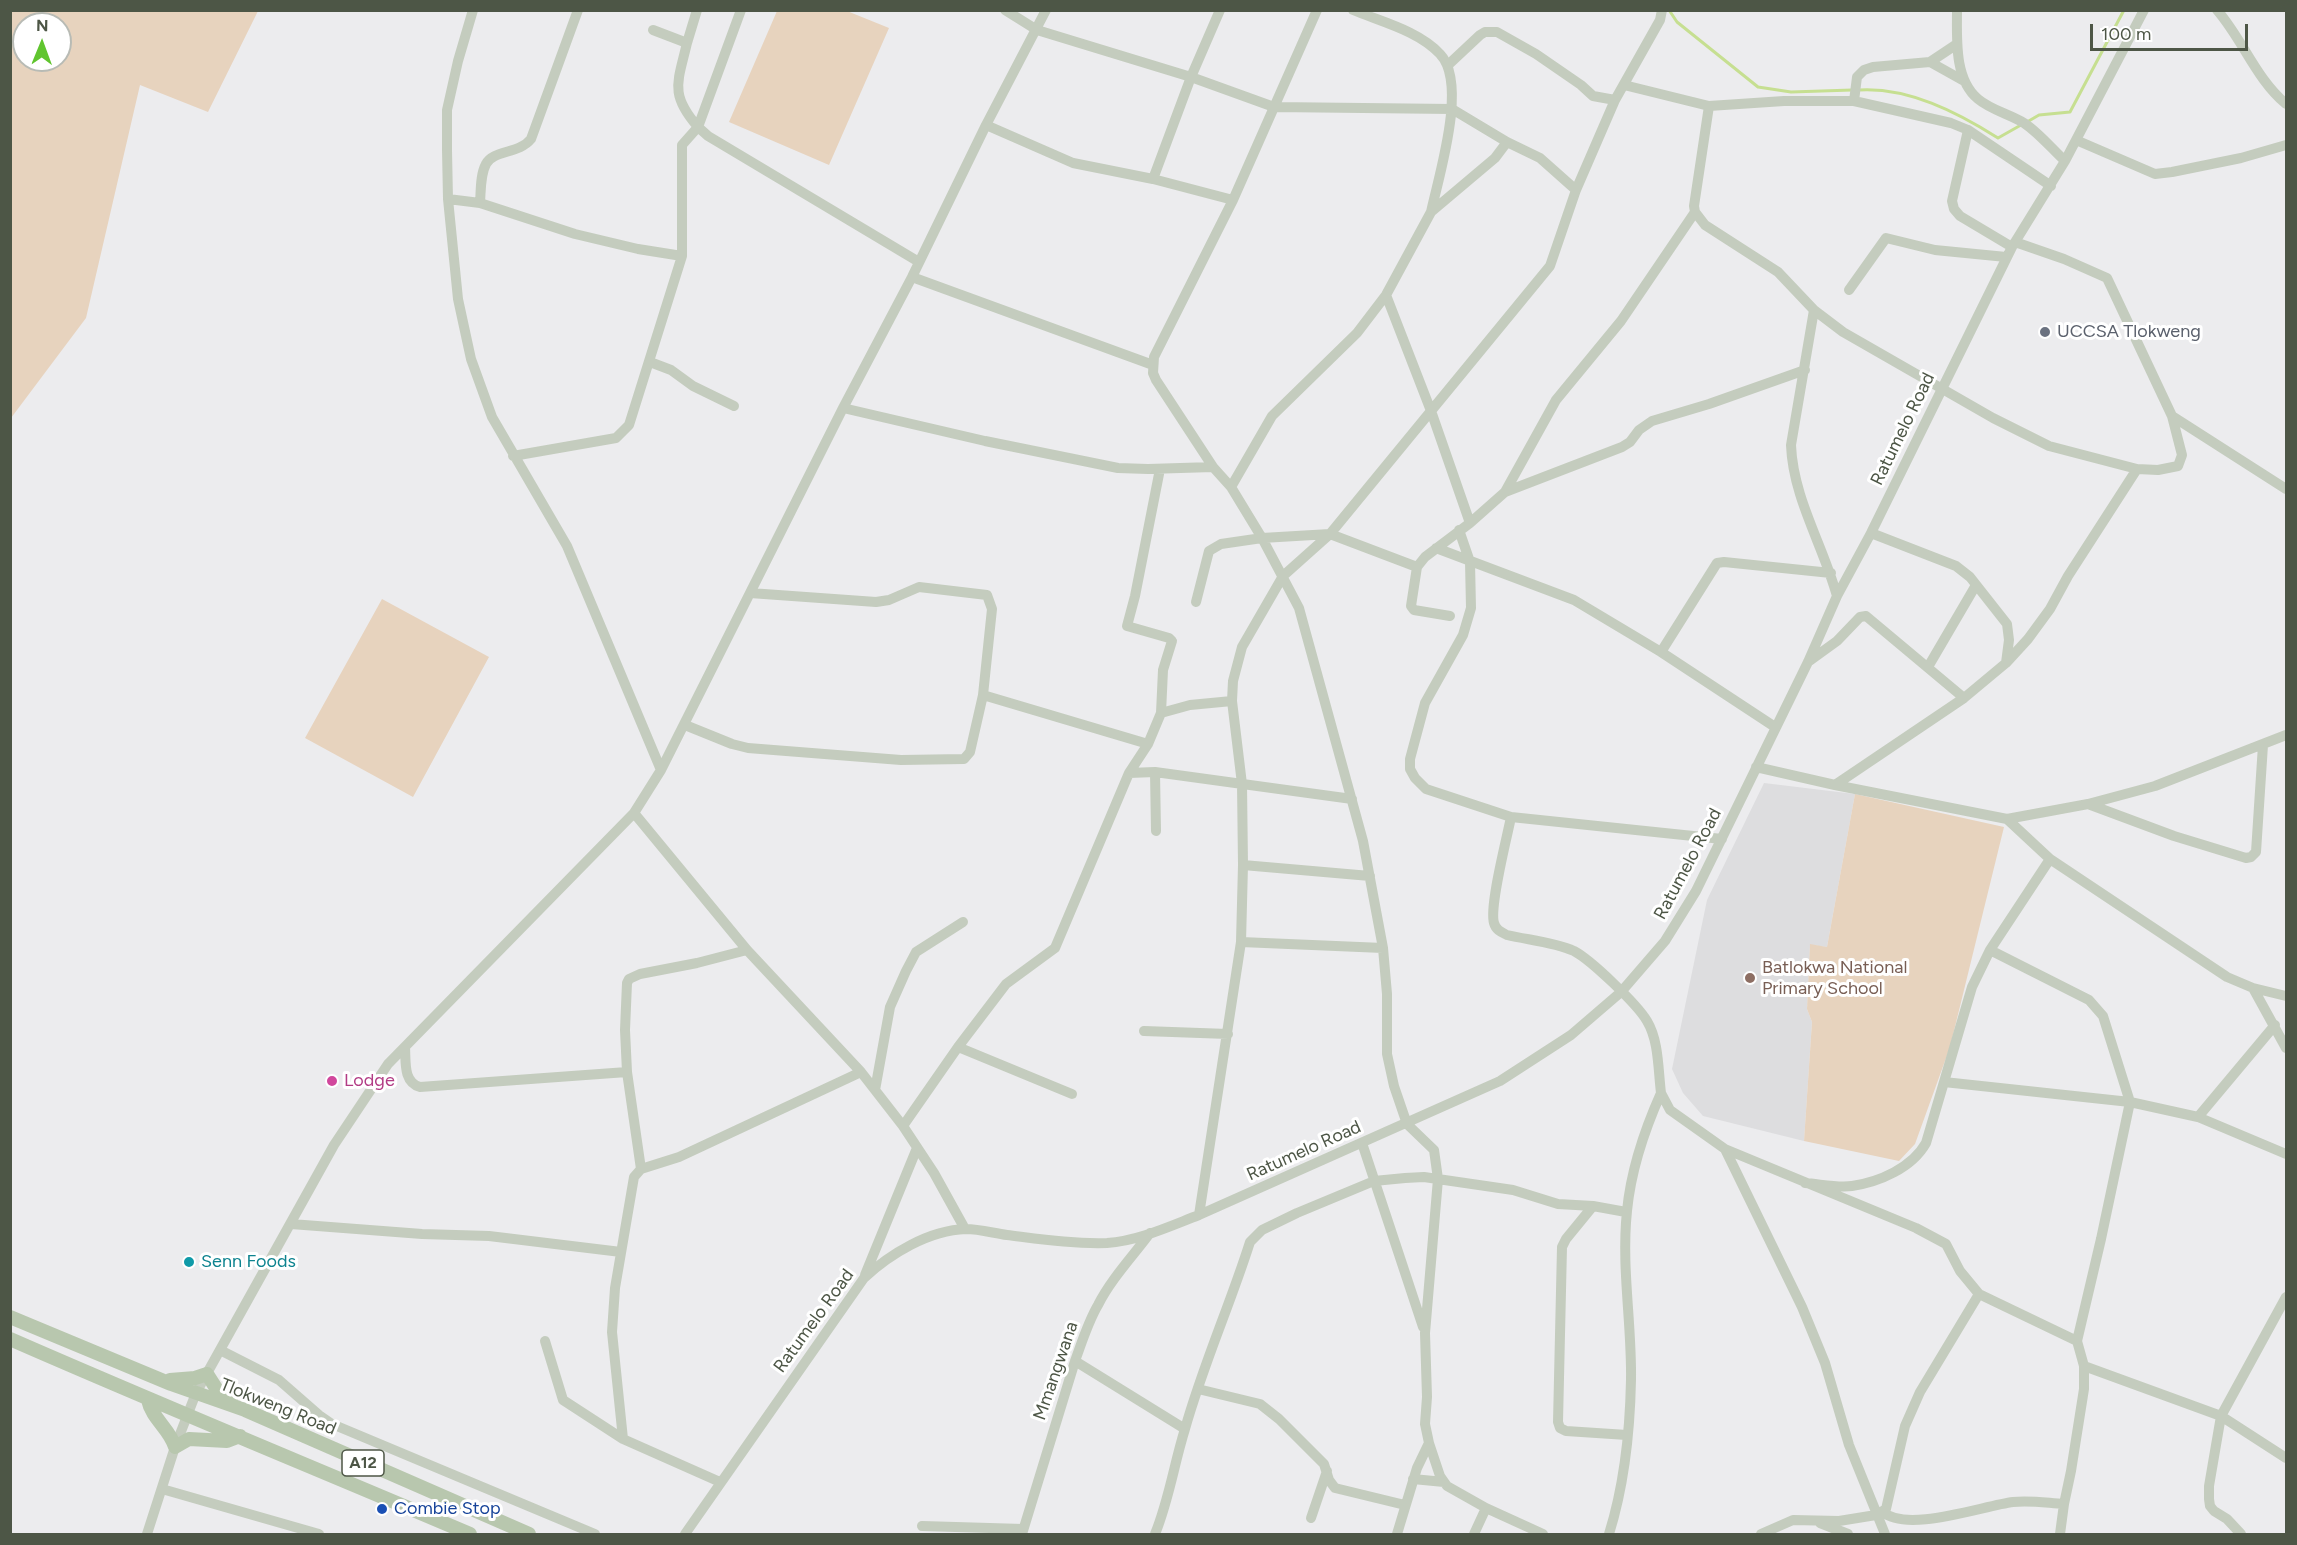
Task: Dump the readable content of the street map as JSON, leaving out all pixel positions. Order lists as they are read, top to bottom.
{
  "streets": {
    "main road": ["Tlokweng Road", "A12"],
    "street": ["Ratumelo Road", "Mmangwana"]
  },
  "crossings": [
    ["Ratumelo Road", "Mmangwana"]
  ],
  "places": [
    "UCCSA Tlokweng",
    "Batlokwa National Primary School",
    "Lodge",
    "Senn Foods",
    "Combie Stop"
  ],
  "scale_bar": "100 m",
  "north": "top"
}
